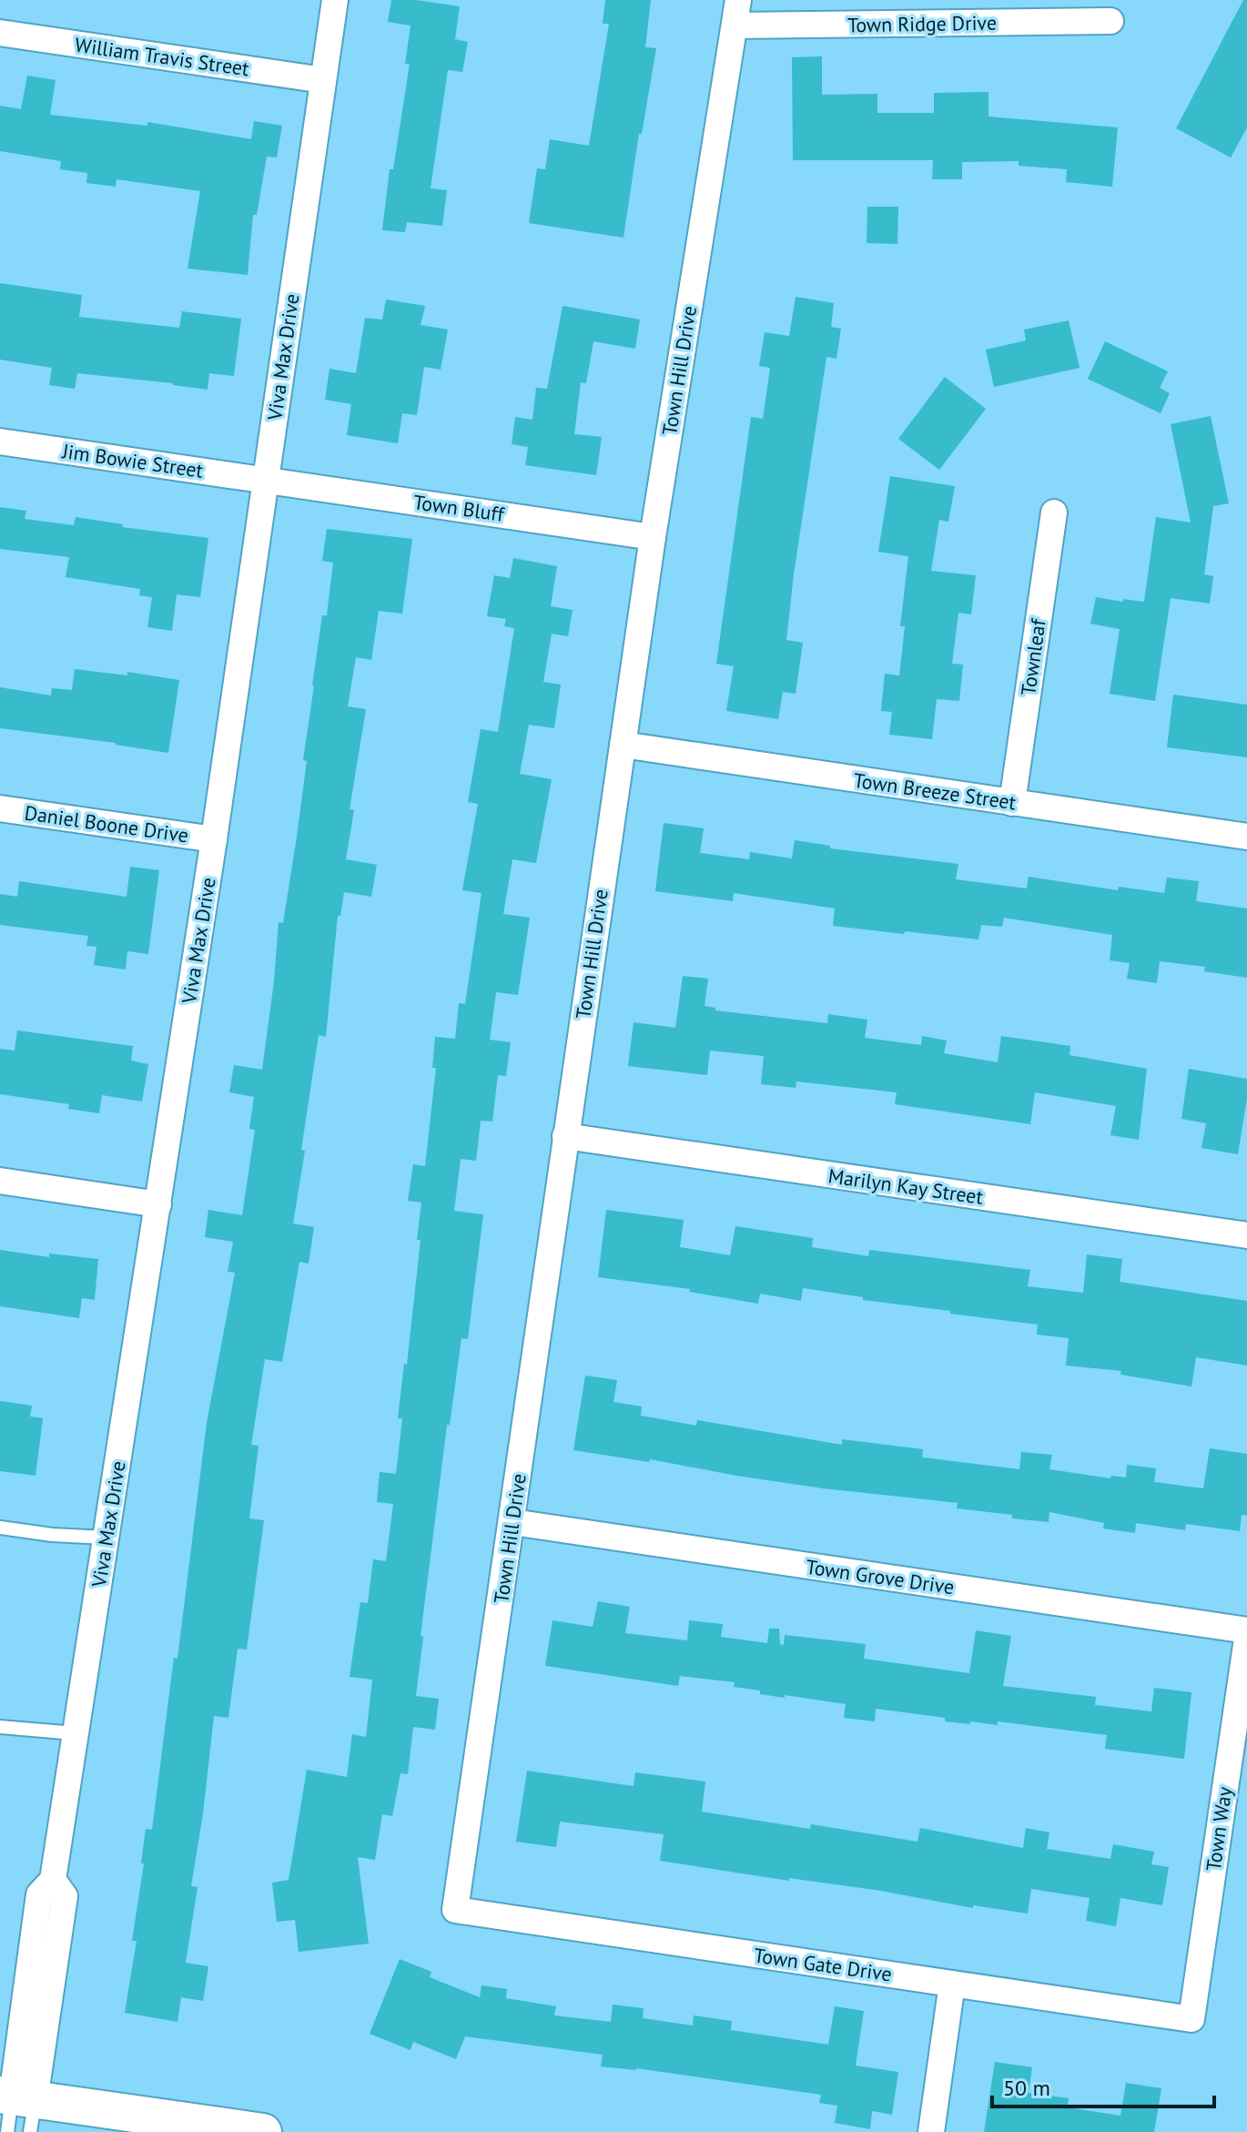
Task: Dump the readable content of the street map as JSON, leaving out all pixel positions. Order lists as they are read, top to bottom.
{
  "streets": {
    "street": [
      "Town Ridge Drive",
      "William Travis Street",
      "Viva Max Drive",
      "Town Hill Drive",
      "Jim Bowie Street",
      "Town Bluff",
      "Townleaf",
      "Town Breeze Street",
      "Daniel Boone Drive",
      "Marilyn Kay Street",
      "Town Grove Drive",
      "Town Way",
      "Town Gate Drive"
    ]
  },
  "crossings": [
    ["Town Ridge Drive", "Town Hill Drive"],
    ["William Travis Street", "Viva Max Drive"],
    ["Viva Max Drive", "Jim Bowie Street"],
    ["Viva Max Drive", "Town Bluff"],
    ["Viva Max Drive", "Daniel Boone Drive"],
    ["Town Hill Drive", "Town Bluff"],
    ["Town Hill Drive", "Town Breeze Street"],
    ["Town Hill Drive", "Marilyn Kay Street"],
    ["Town Hill Drive", "Town Grove Drive"],
    ["Town Hill Drive", "Town Gate Drive"],
    ["Jim Bowie Street", "Town Bluff"],
    ["Townleaf", "Town Breeze Street"],
    ["Town Way", "Town Gate Drive"]
  ],
  "scale_bar": "50 m"
}
